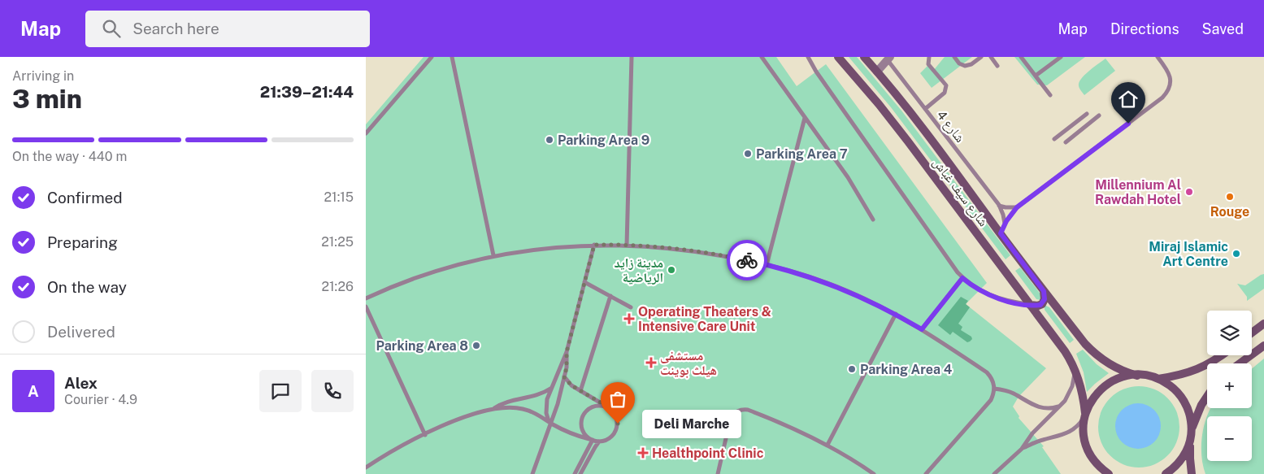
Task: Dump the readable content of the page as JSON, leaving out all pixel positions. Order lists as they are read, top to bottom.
{
  "streets": {
    "street": ["شارع سيف غباش"],
    "lane": ["شارع 4"]
  },
  "places": {
    "other": [
      "Parking Area 9",
      "Parking Area 7",
      "Millennium Al Rawdah Hotel",
      "Rouge",
      "Miraj Islamic Art Centre",
      "مدينة زايد الرياضية",
      "Parking Area 8",
      "Parking Area 4",
      "Deli Marche"
    ],
    "health": ["Operating Theaters & Intensive Care Unit", "مستشفى هيلث بوينت", "Healthpoint Clinic"]
  },
  "page": {
    "header": "Map",
    "search": "Search here",
    "nav": ["Map", "Directions", "Saved"],
    "heading": ["3 min", "Arriving in", "21:39–21:44"],
    "panel": ["Alex", "Courier · 4.9"],
    "bar": "On the way · 440 m",
    "list": [
      ["Confirmed", "21:15"],
      ["Preparing", "21:25"],
      ["On the way", "21:26"],
      "Delivered"
    ],
    "map_buttons": ["+", "−"],
    "round": "A",
    "bubble": "Deli Marche"
  }
}
